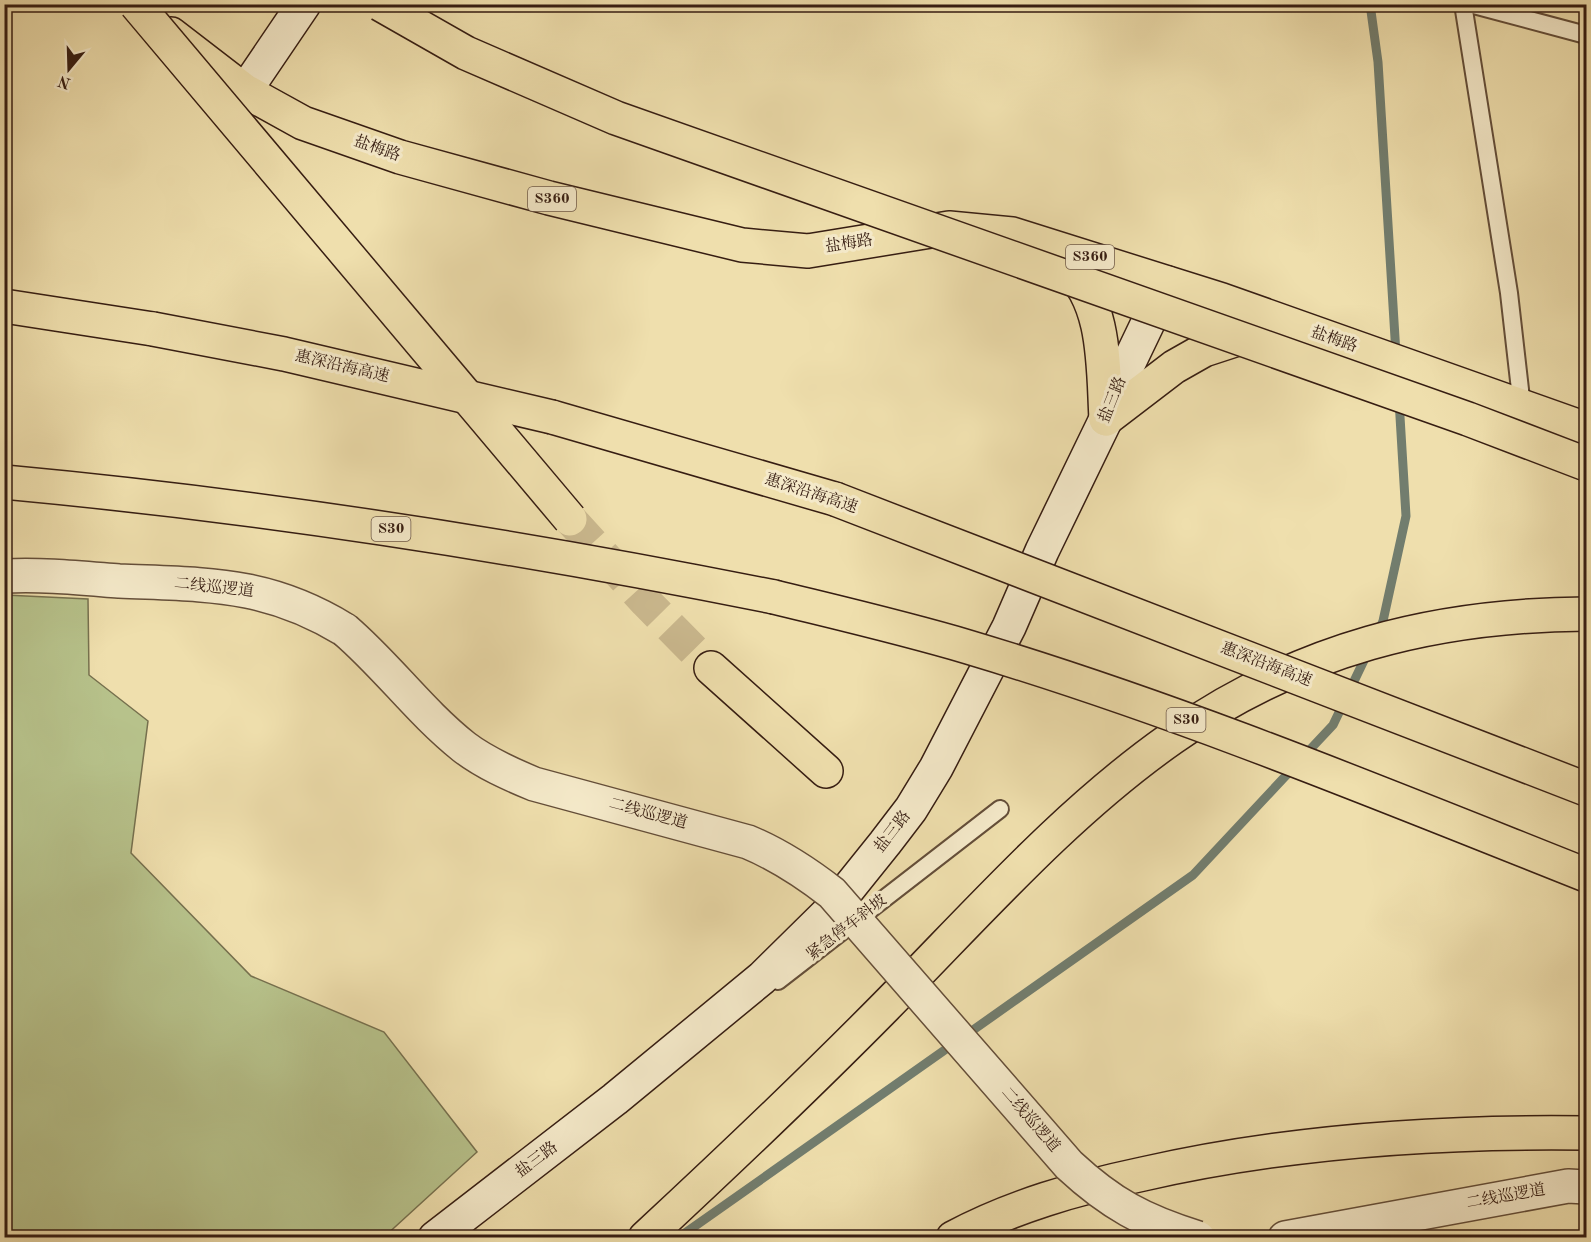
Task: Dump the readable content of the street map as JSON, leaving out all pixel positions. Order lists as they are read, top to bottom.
{
  "streets": {
    "main road": [
      "盐梅路",
      "S360",
      "惠深沿海高速",
      "S30"
    ],
    "street": ["盐三路", "二线巡逻道"],
    "lane": ["紧急停车斜坡"]
  },
  "crossings": [
    ["盐梅路", "盐三路"],
    ["盐三路", "紧急停车斜坡"]
  ],
  "north": "bottom"
}
